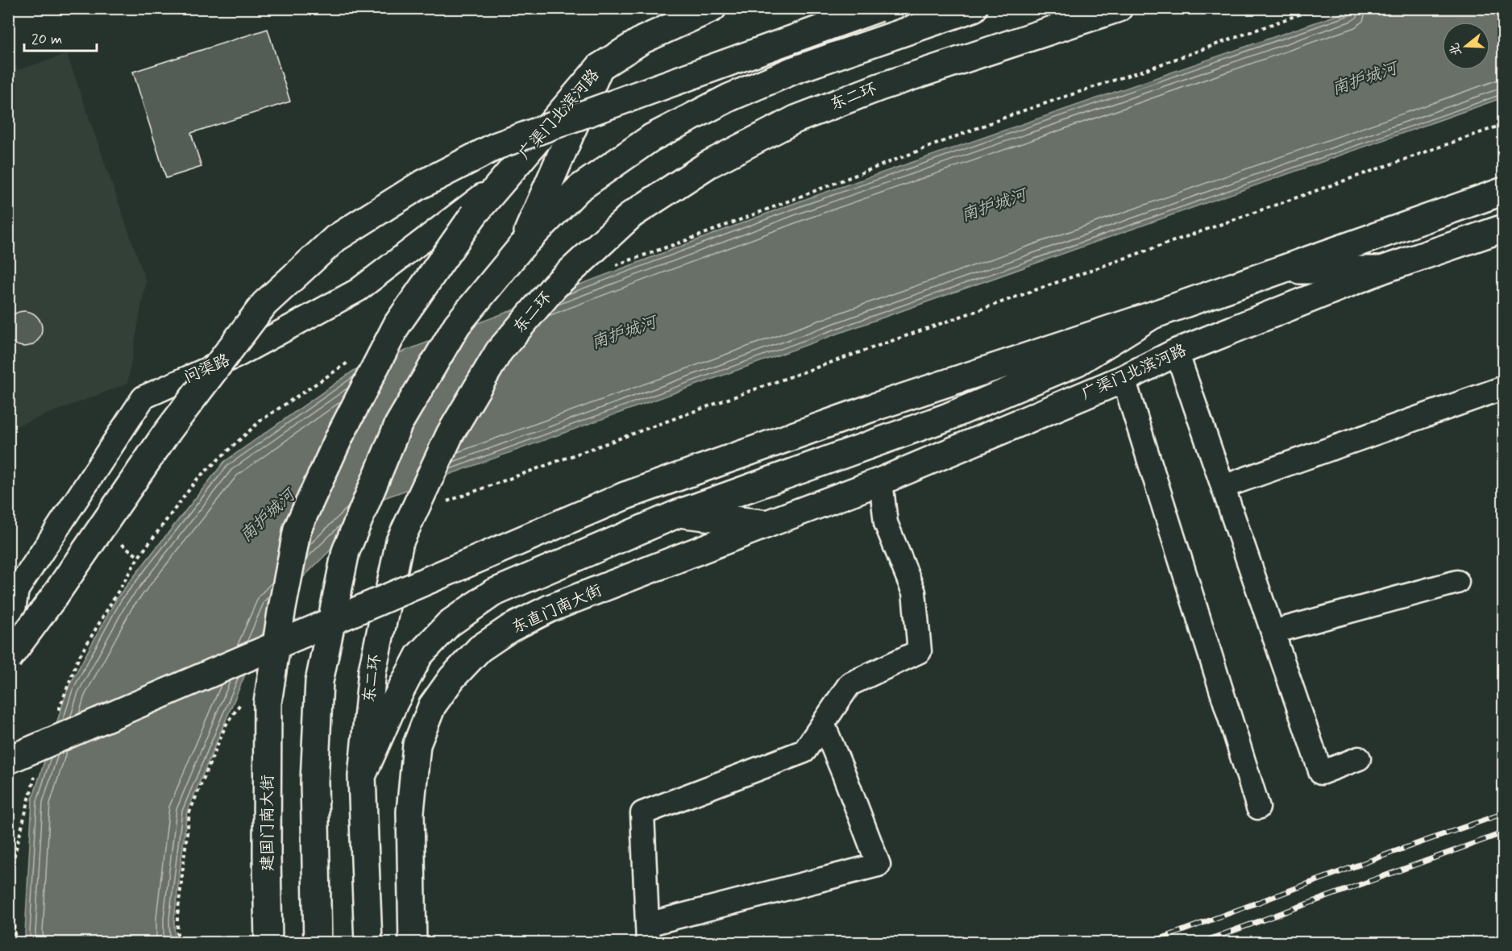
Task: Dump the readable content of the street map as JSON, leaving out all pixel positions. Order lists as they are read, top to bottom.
{
  "streets": {
    "main road": [
      "东二环",
      "广渠门北滨河路",
      "东直门南大街",
      "建国门南大街"
    ],
    "street": ["问渠路"]
  },
  "crossings": [
    ["广渠门北滨河路", "问渠路"],
    ["广渠门北滨河路", "东直门南大街"],
    ["广渠门北滨河路", "建国门南大街"]
  ],
  "water": ["南护城河"],
  "scale_bar": "20 m",
  "north": "left"
}
